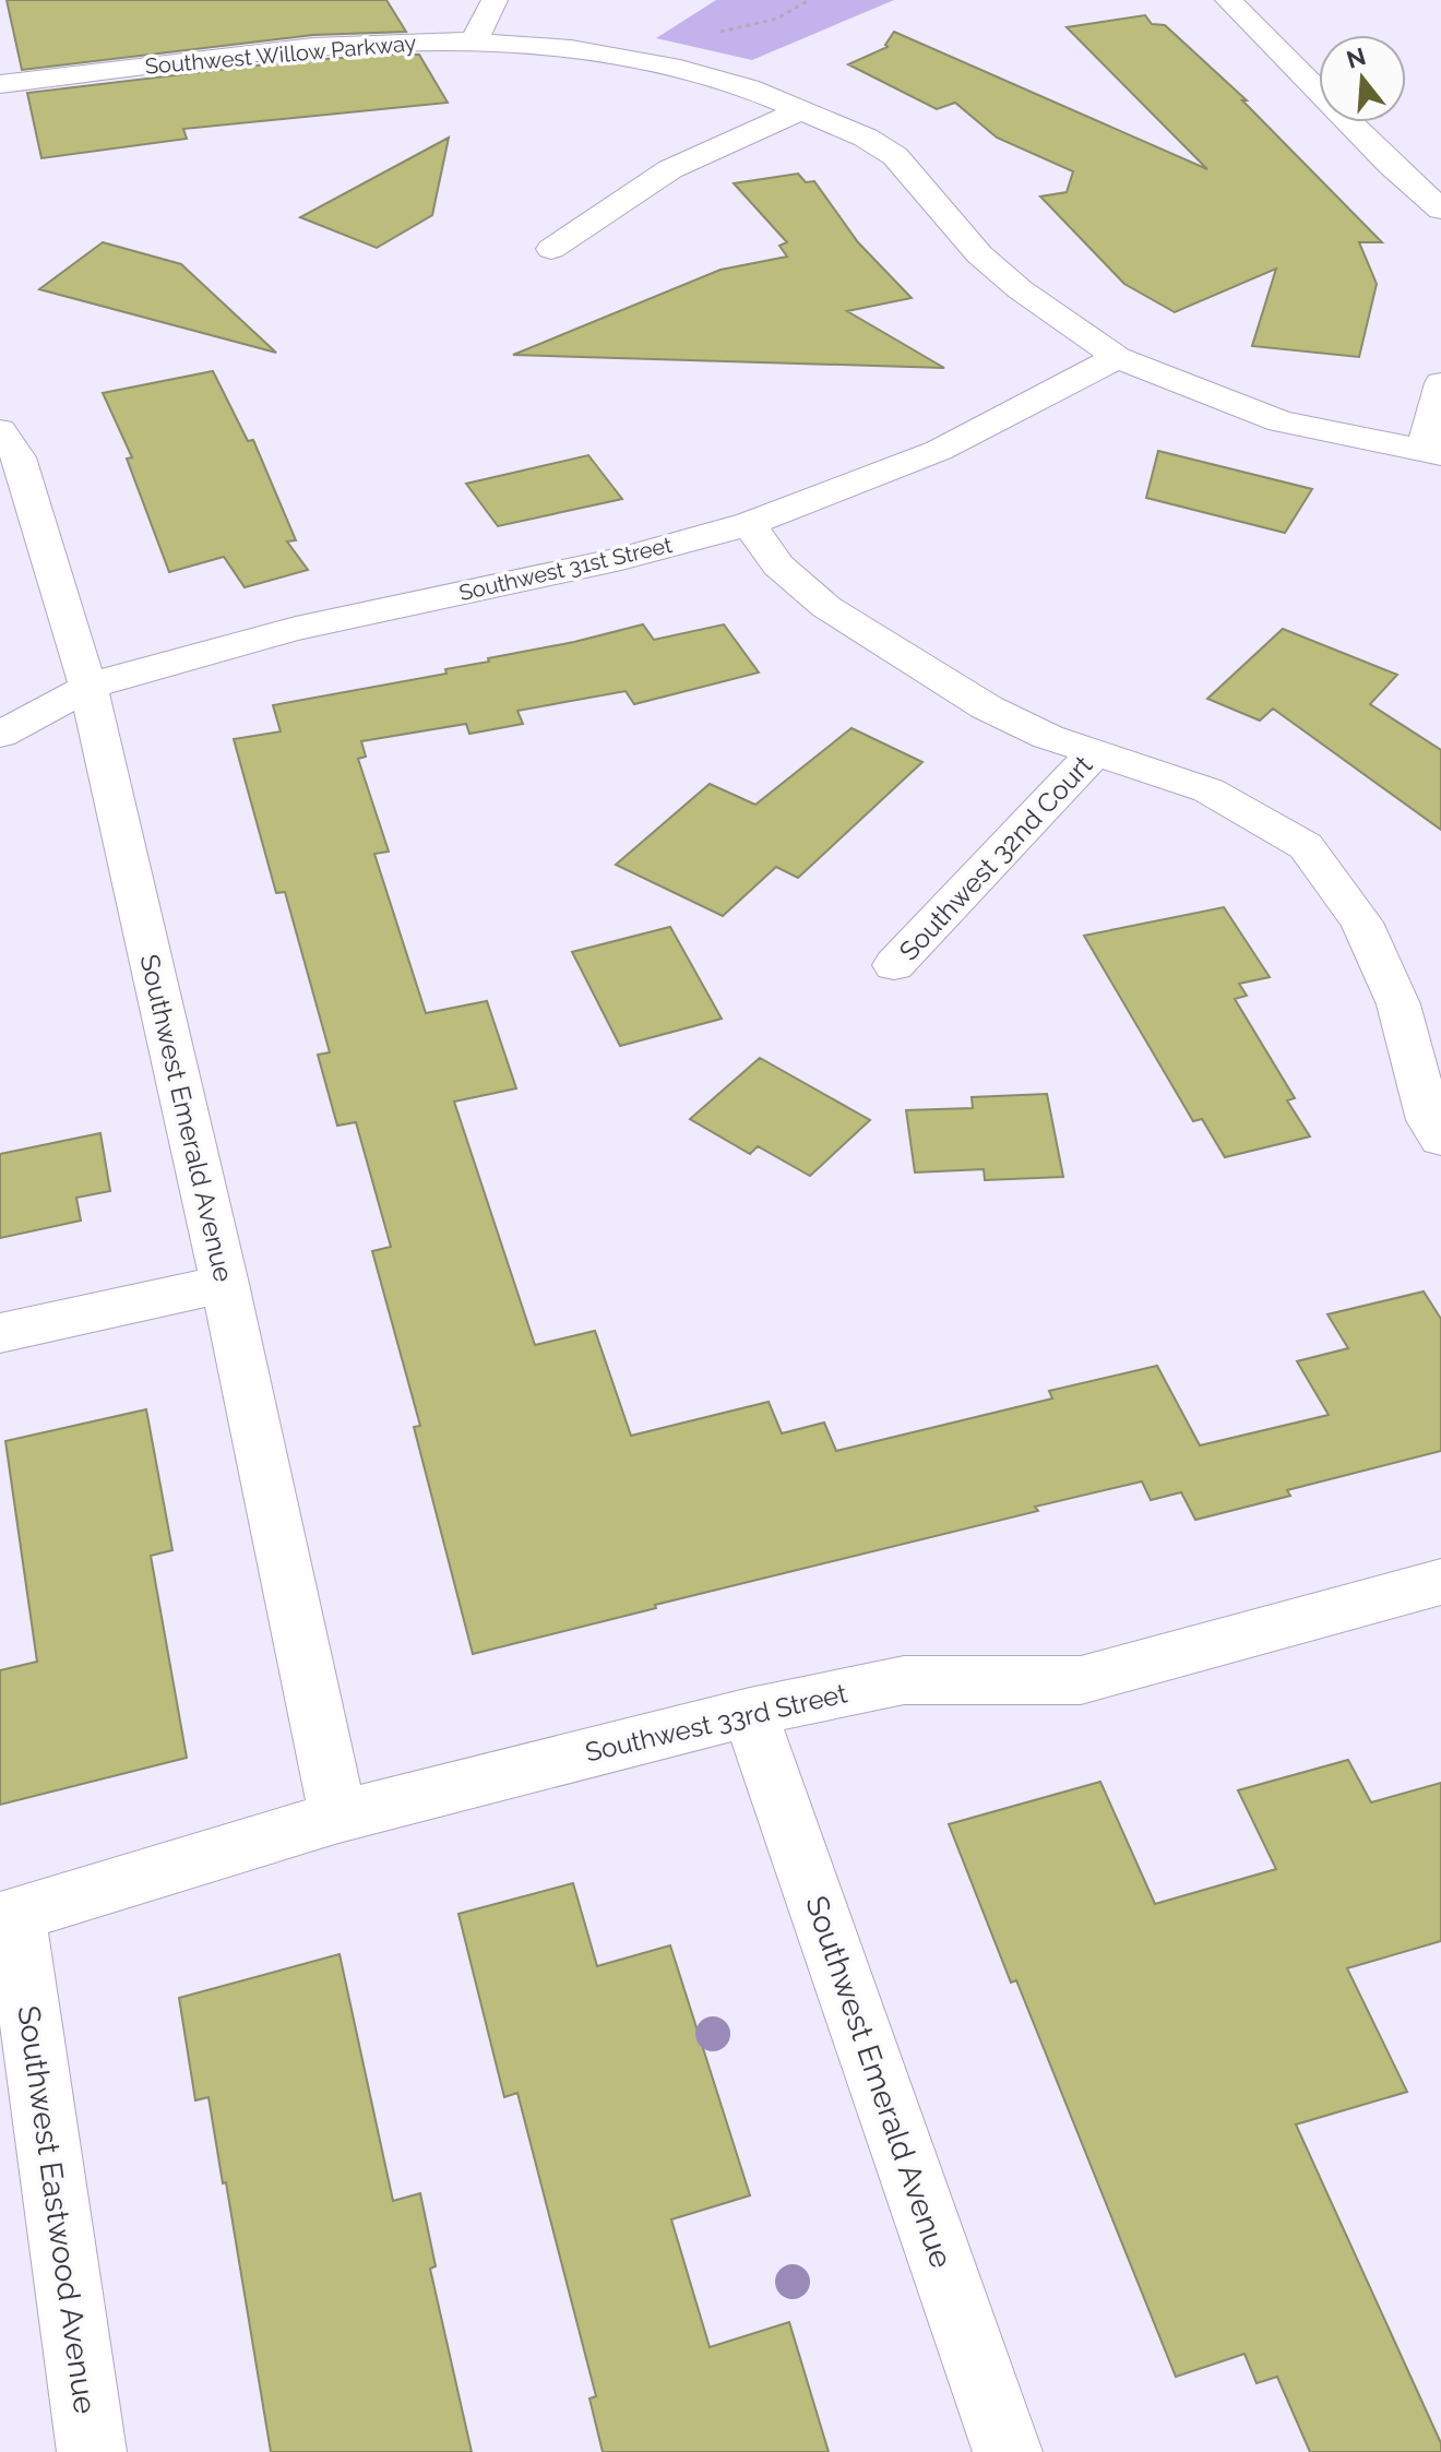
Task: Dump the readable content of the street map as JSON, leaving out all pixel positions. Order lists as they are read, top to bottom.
{
  "streets": {
    "street": [
      "Southwest Willow Parkway",
      "Southwest 31st Street",
      "Southwest 32nd Court",
      "Southwest Emerald Avenue",
      "Southwest 33rd Street",
      "Southwest Eastwood Avenue"
    ]
  },
  "crossings": [
    ["Southwest Willow Parkway", "Southwest 31st Street"],
    ["Southwest 31st Street", "Southwest Emerald Avenue"],
    ["Southwest Emerald Avenue", "Southwest 33rd Street"],
    ["Southwest 33rd Street", "Southwest Eastwood Avenue"]
  ],
  "north": "top"
}
